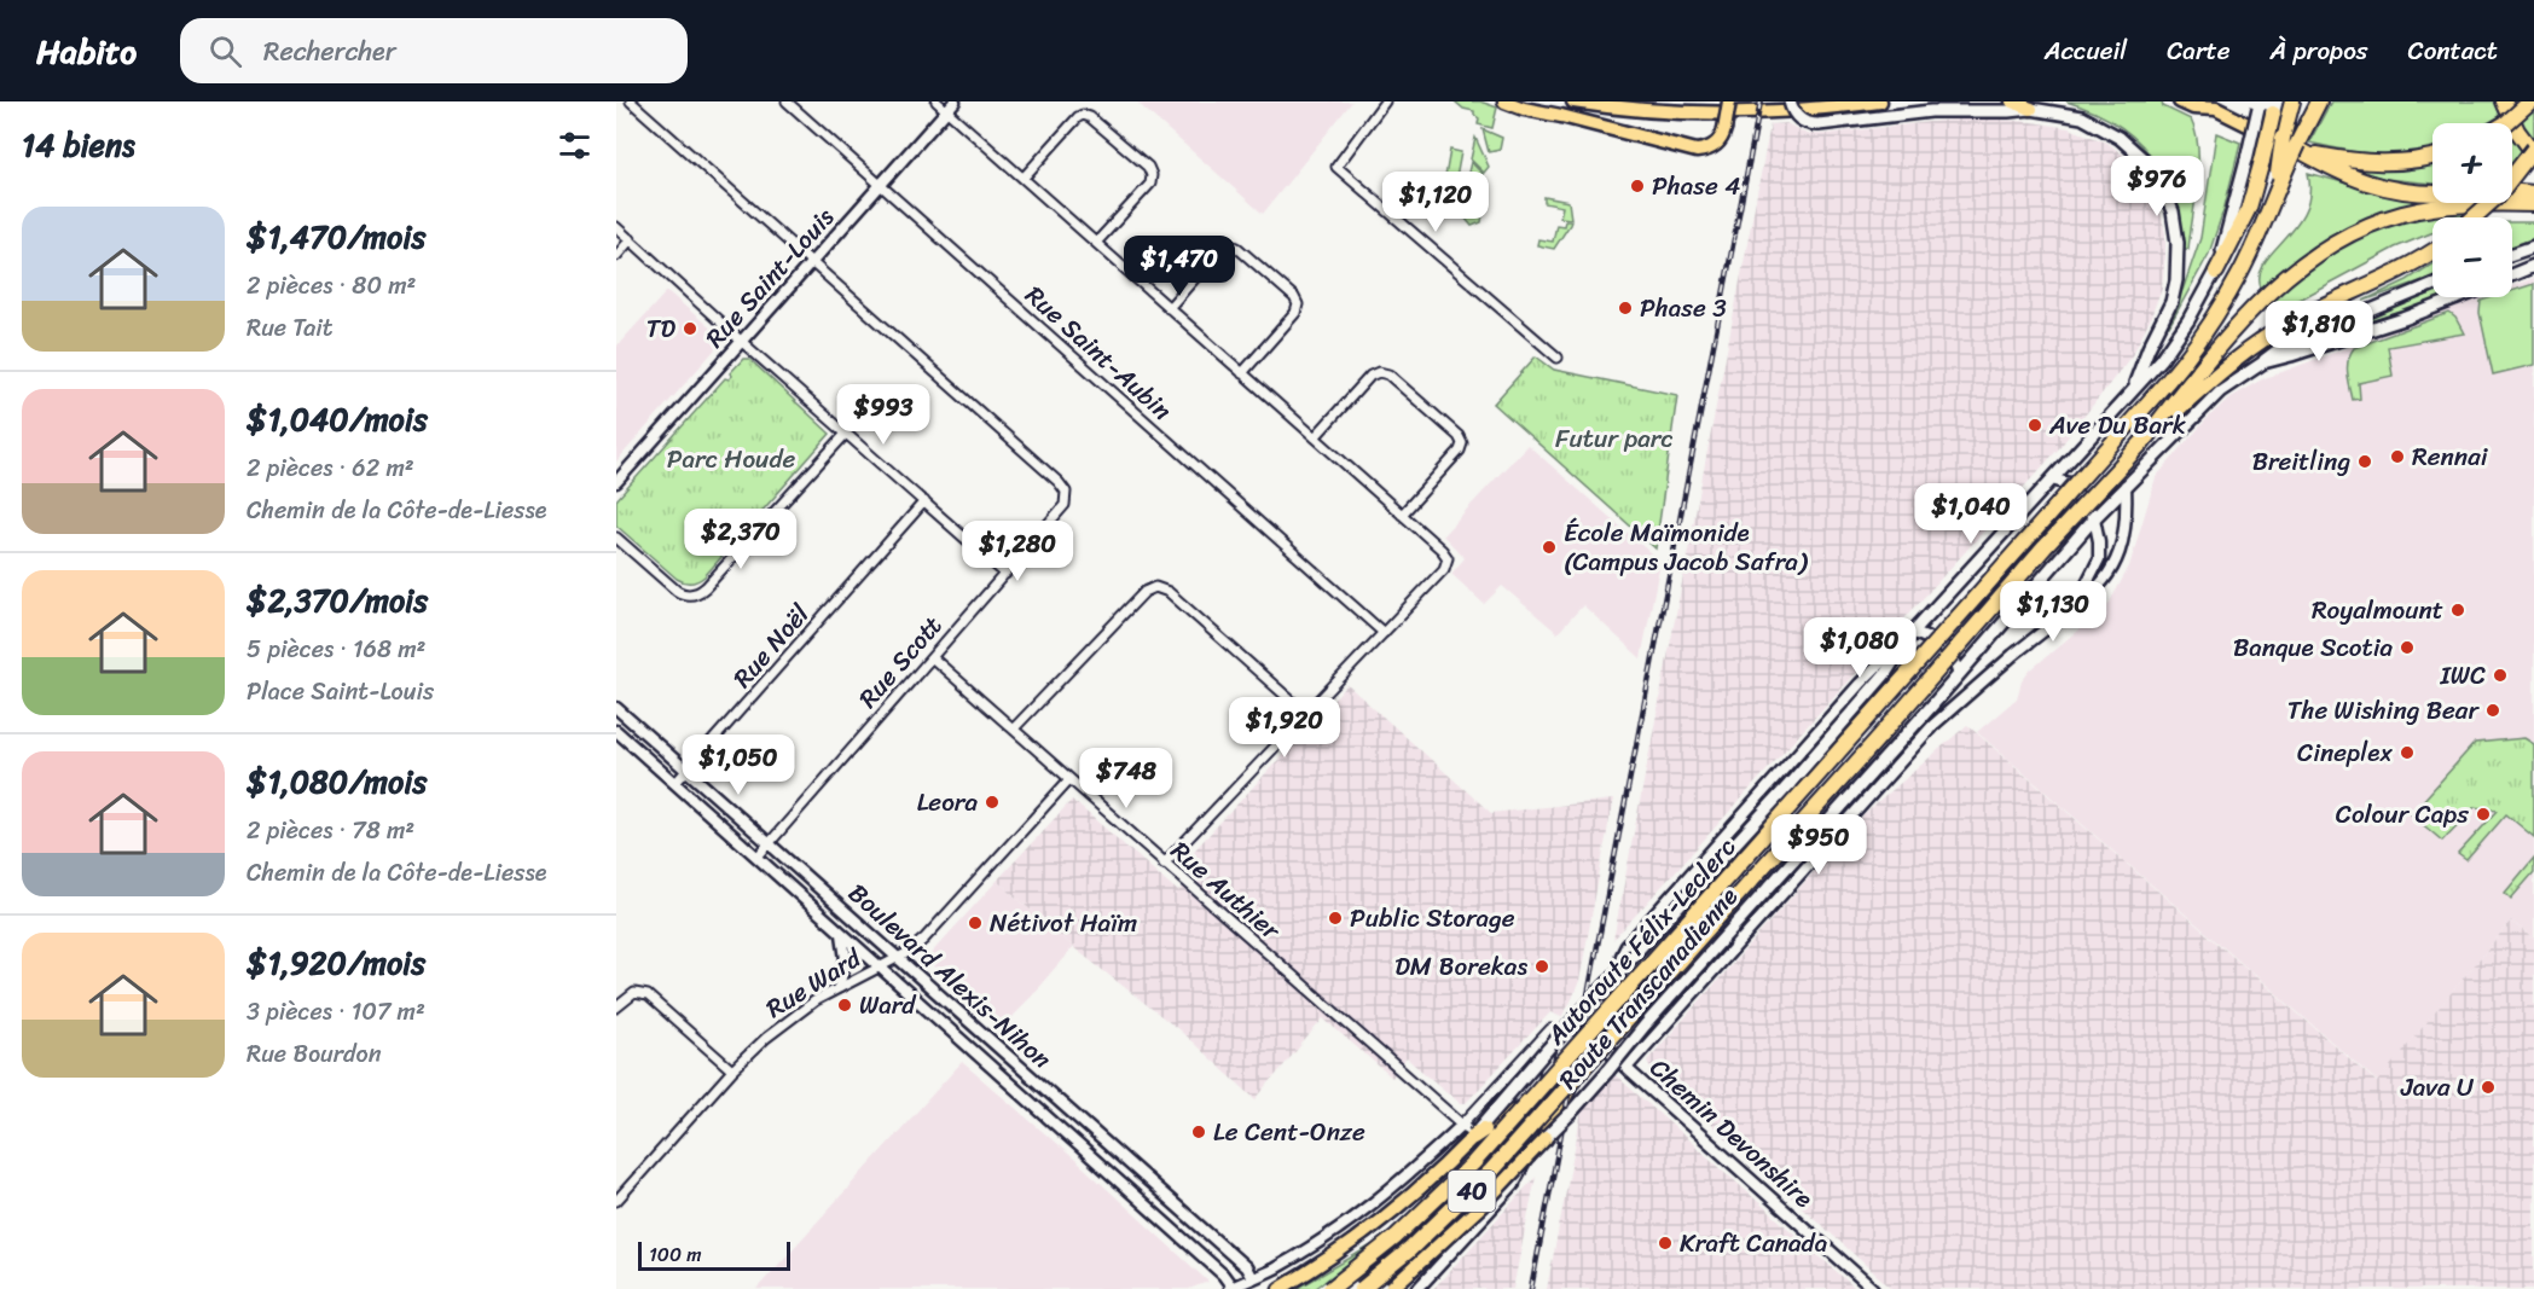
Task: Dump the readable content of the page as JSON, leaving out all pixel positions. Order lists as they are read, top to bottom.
{
  "streets": {
    "highway": ["Autoroute Félix-Leclerc", "40"],
    "main road": ["Route Transcanadienne"],
    "street": [
      "Rue Saint-Louis",
      "Rue Saint-Aubin",
      "Rue Noël",
      "Rue Scott",
      "Rue Authier",
      "Boulevard Alexis-Nihon",
      "Rue Ward",
      "Chemin Devonshire"
    ]
  },
  "crossings": [
    ["Rue Saint-Louis", "Rue Saint-Aubin"],
    ["Rue Saint-Louis", "Rue Scott"],
    ["Rue Noël", "Boulevard Alexis-Nihon"],
    ["Rue Scott", "Rue Authier"],
    ["Rue Scott", "Boulevard Alexis-Nihon"],
    ["Rue Authier", "Rue Ward"],
    ["Autoroute Félix-Leclerc", "40"],
    ["Boulevard Alexis-Nihon", "Rue Ward"],
    ["Route Transcanadienne", "Chemin Devonshire"]
  ],
  "parks": ["Futur parc", "Parc Houde"],
  "places": [
    "Phase 4",
    "Phase 3",
    "TD",
    "Ave Du Bark",
    "Rennai",
    "Breitling",
    "École Maïmonide (Campus Jacob Safra)",
    "Royalmount",
    "Banque Scotia",
    "IWC",
    "The Wishing Bear",
    "Cineplex",
    "Leora",
    "Colour Caps",
    "Public Storage",
    "Nétivot Haïm",
    "DM Borekas",
    "Ward",
    "Java U",
    "Le Cent-Onze",
    "Kraft Canada"
  ],
  "scale_bar": "100 m",
  "page": {
    "header": "Habito",
    "search": "Rechercher",
    "nav": [
      "Accueil",
      "Carte",
      "À propos",
      "Contact"
    ],
    "heading": "14 biens",
    "map_buttons": ["+", "−"],
    "price": [
      "$976",
      "$1,120",
      "$1,470",
      "$1,810",
      "$993",
      "$1,040",
      "$2,370",
      "$1,280",
      "$1,130",
      "$1,080",
      "$1,920",
      "$1,050",
      "$748",
      "$950"
    ],
    "list": [
      {
        "name": "$1,470/mois",
        "note": "2 pièces · 80 m² · Rue Tait"
      },
      {
        "name": "$1,040/mois",
        "note": "2 pièces · 62 m² · Chemin de la Côte-de-Liesse"
      },
      {
        "name": "$2,370/mois",
        "note": "5 pièces · 168 m² · Place Saint-Louis"
      },
      {
        "name": "$1,080/mois",
        "note": "2 pièces · 78 m² · Chemin de la Côte-de-Liesse"
      },
      {
        "name": "$1,920/mois",
        "note": "3 pièces · 107 m² · Rue Bourdon"
      }
    ],
    "scale": "100 m"
  }
}
